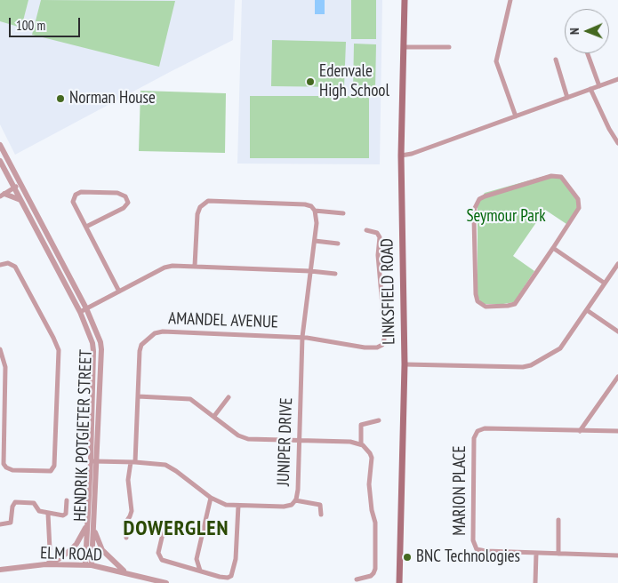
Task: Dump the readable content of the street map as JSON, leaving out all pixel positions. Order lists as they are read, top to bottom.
{
  "streets": {
    "main road": ["LINKSFIELD ROAD"],
    "street": [
      "AMANDEL AVENUE",
      "HENDRIK POTGIETER STREET",
      "JUNIPER DRIVE",
      "MARION PLACE",
      "ELM ROAD"
    ]
  },
  "crossings": [
    ["AMANDEL AVENUE", "JUNIPER DRIVE"],
    ["HENDRIK POTGIETER STREET", "JUNIPER DRIVE"],
    ["HENDRIK POTGIETER STREET", "ELM ROAD"]
  ],
  "districts": ["DOWERGLEN"],
  "parks": ["Seymour Park"],
  "places": ["Edenvale High School", "Norman House", "BNC Technologies"],
  "scale_bar": "100 m",
  "north": "left"
}
